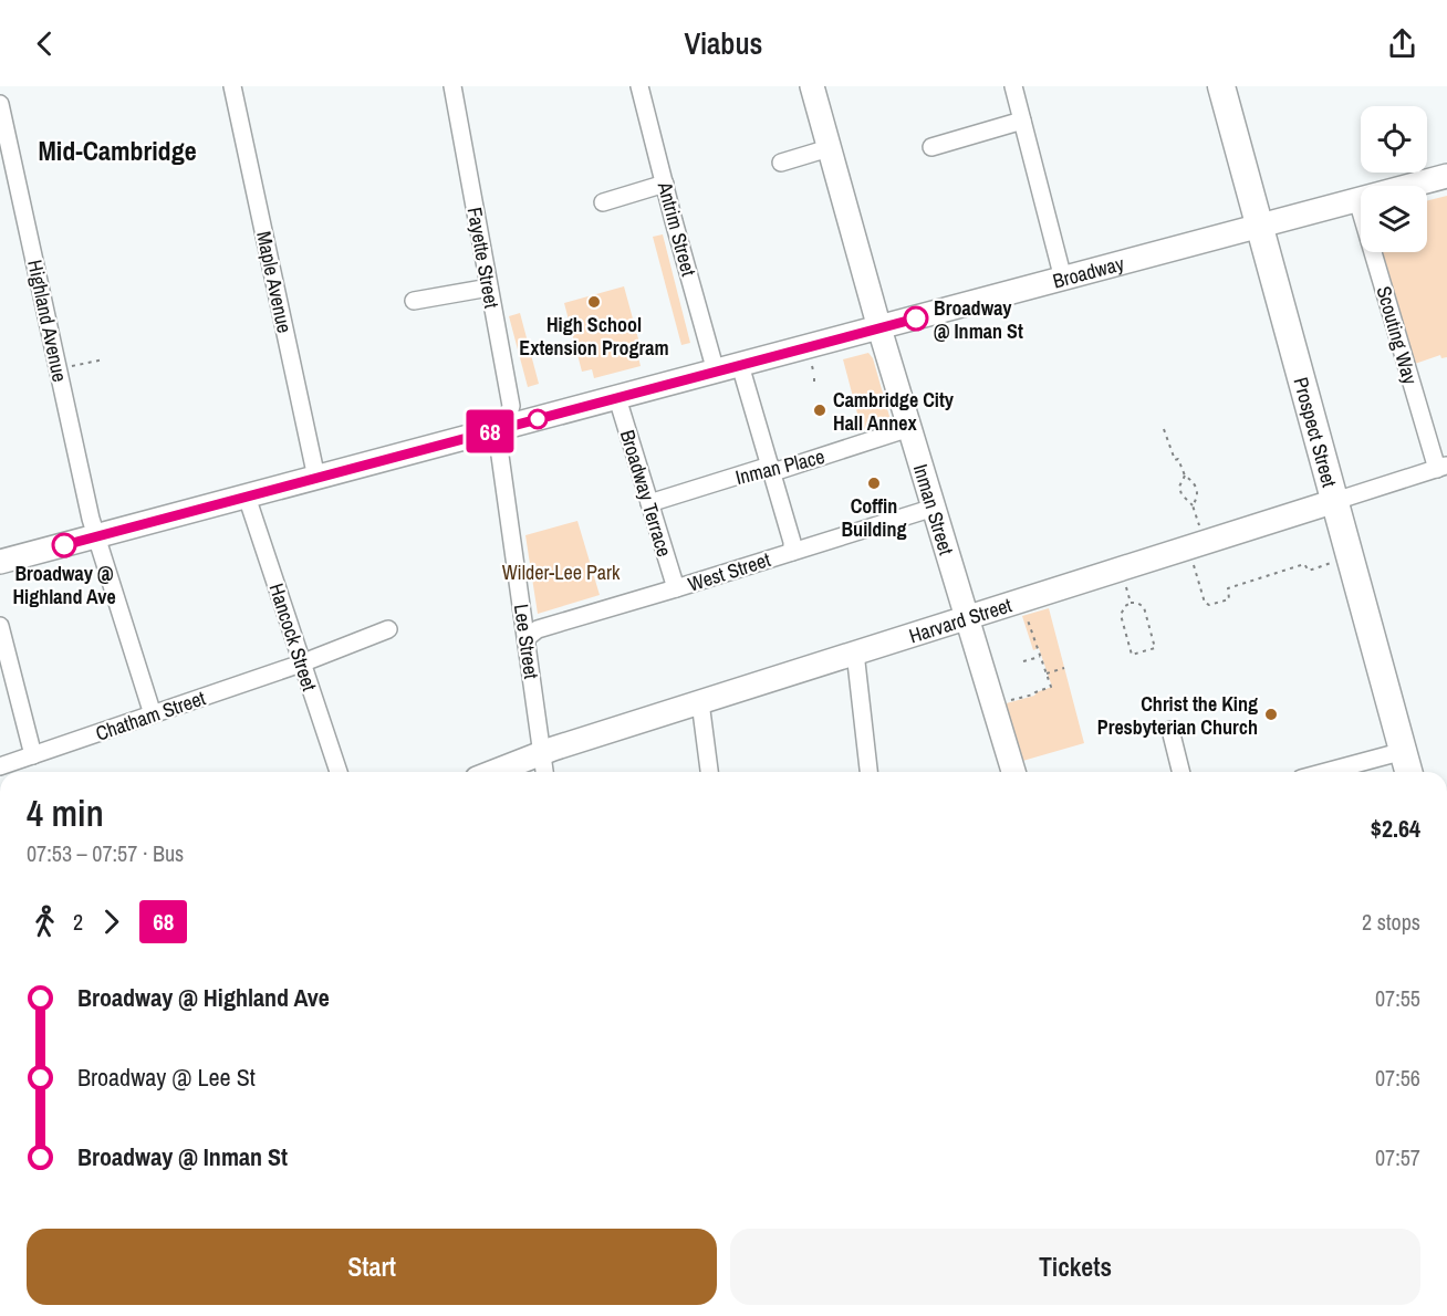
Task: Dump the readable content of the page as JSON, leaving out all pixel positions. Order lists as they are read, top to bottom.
{
  "streets": {
    "main road": [
      "Broadway",
      "Prospect Street",
      "Inman Street",
      "Harvard Street"
    ],
    "street": [
      "Antrim Street",
      "Fayette Street",
      "Maple Avenue",
      "Highland Avenue",
      "Scouting Way",
      "Inman Place",
      "Broadway Terrace",
      "West Street",
      "Hancock Street",
      "Lee Street",
      "Chatham Street"
    ]
  },
  "crossings": [
    ["Antrim Street", "Broadway"],
    ["Fayette Street", "Broadway"],
    ["Fayette Street", "Lee Street"],
    ["Broadway", "Maple Avenue"],
    ["Broadway", "Highland Avenue"],
    ["Broadway", "Scouting Way"],
    ["Broadway", "Prospect Street"],
    ["Broadway", "Broadway Terrace"],
    ["Broadway", "Inman Street"],
    ["Broadway", "Hancock Street"],
    ["Broadway", "Lee Street"],
    ["Highland Avenue", "Chatham Street"],
    ["Scouting Way", "Harvard Street"],
    ["Prospect Street", "Harvard Street"],
    ["Inman Place", "Broadway Terrace"],
    ["Inman Place", "Inman Street"],
    ["Broadway Terrace", "West Street"],
    ["Inman Street", "West Street"],
    ["Inman Street", "Harvard Street"],
    ["West Street", "Lee Street"],
    ["Harvard Street", "Lee Street"],
    ["Hancock Street", "Chatham Street"]
  ],
  "districts": ["Mid-Cambridge"],
  "parks": ["Wilder-Lee Park"],
  "places": [
    "High School Extension Program",
    "Broadway @ Inman St",
    "Cambridge City Hall Annex",
    "Coffin Building",
    "Broadway @ Highland Ave",
    "Christ the King Presbyterian Church"
  ],
  "lines": ["bus line 68"],
  "page": {
    "header": "Viabus",
    "on_map": "68",
    "heading": ["4 min", "07:53 – 07:57 · Bus", "$2.64"],
    "legs": ["2", "68", "2 stops"],
    "list": [
      {
        "name": "Broadway @ Highland Ave",
        "value": "07:55"
      },
      {
        "name": "Broadway @ Lee St",
        "value": "07:56"
      },
      {
        "name": "Broadway @ Inman St",
        "value": "07:57"
      }
    ],
    "buttons": ["Start", "Tickets"]
  }
}
